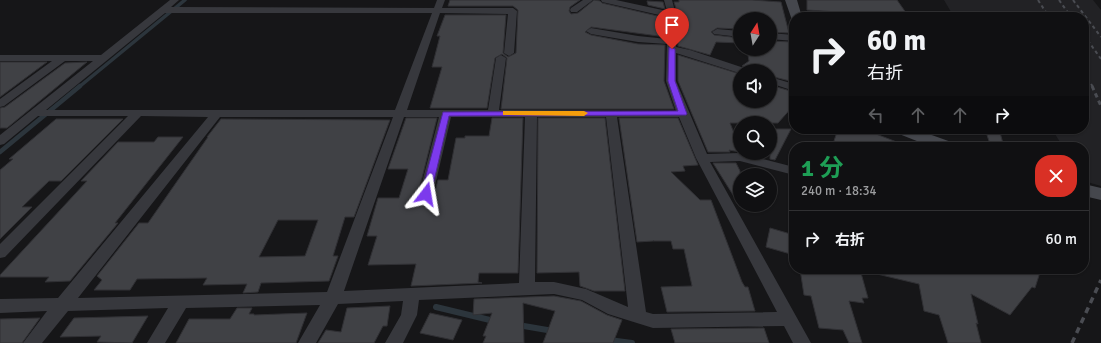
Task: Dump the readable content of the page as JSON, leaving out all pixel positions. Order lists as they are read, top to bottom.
{
  "north": "top",
  "page": {
    "turn": ["60 m", "右折"],
    "heading": ["1 分", "240 m · 18:34"],
    "list": [
      {
        "name": "右折",
        "value": "60 m"
      }
    ]
  }
}
